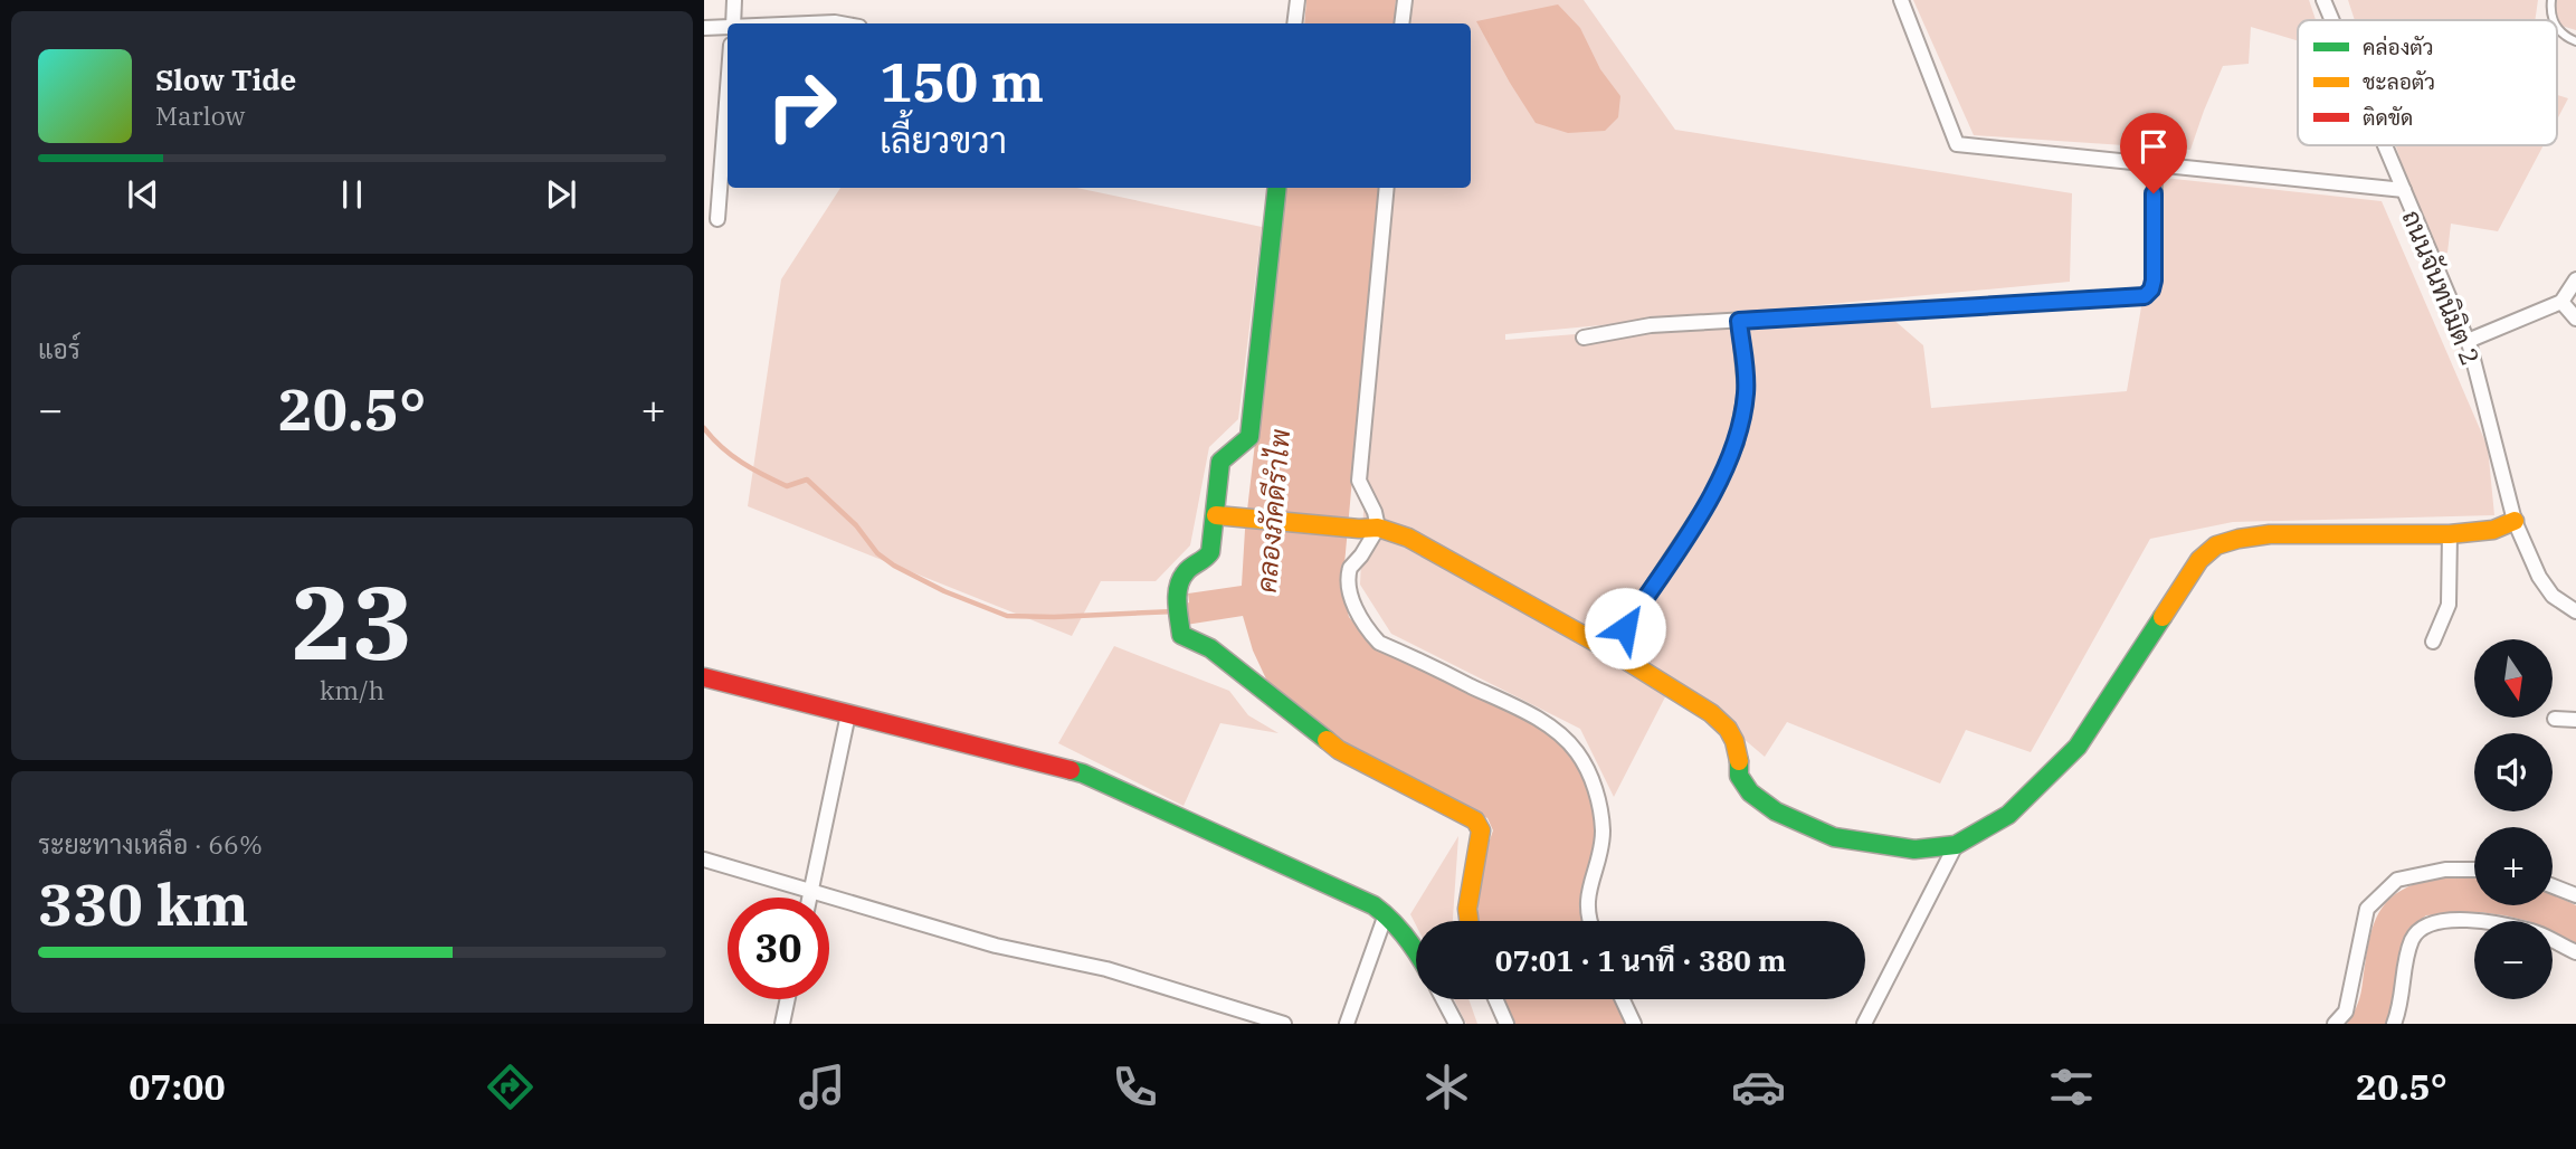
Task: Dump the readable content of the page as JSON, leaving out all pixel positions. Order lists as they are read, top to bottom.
{
  "streets": {
    "street": ["ถนนจันทนิมิต 2"]
  },
  "water": ["คลองภัคดีรำไพ"],
  "legend": ["คล่องตัว", "ชะลอตัว", "ติดขัด"],
  "north": "bottom",
  "page": {
    "turn": ["150 m", "เลี้ยวขวา"],
    "song": ["Slow Tide", "Marlow"],
    "tile": [
      "แอร์",
      ["23", "km/h"],
      ["ระยะทางเหลือ · 66%", "330 km"]
    ],
    "heat": ["−", "20.5°", "+"],
    "map_buttons": ["+", "−"],
    "limit": "30",
    "trip": "07:01 · 1 นาที · 380 m",
    "tabs": ["07:00", "20.5°"]
  }
}
